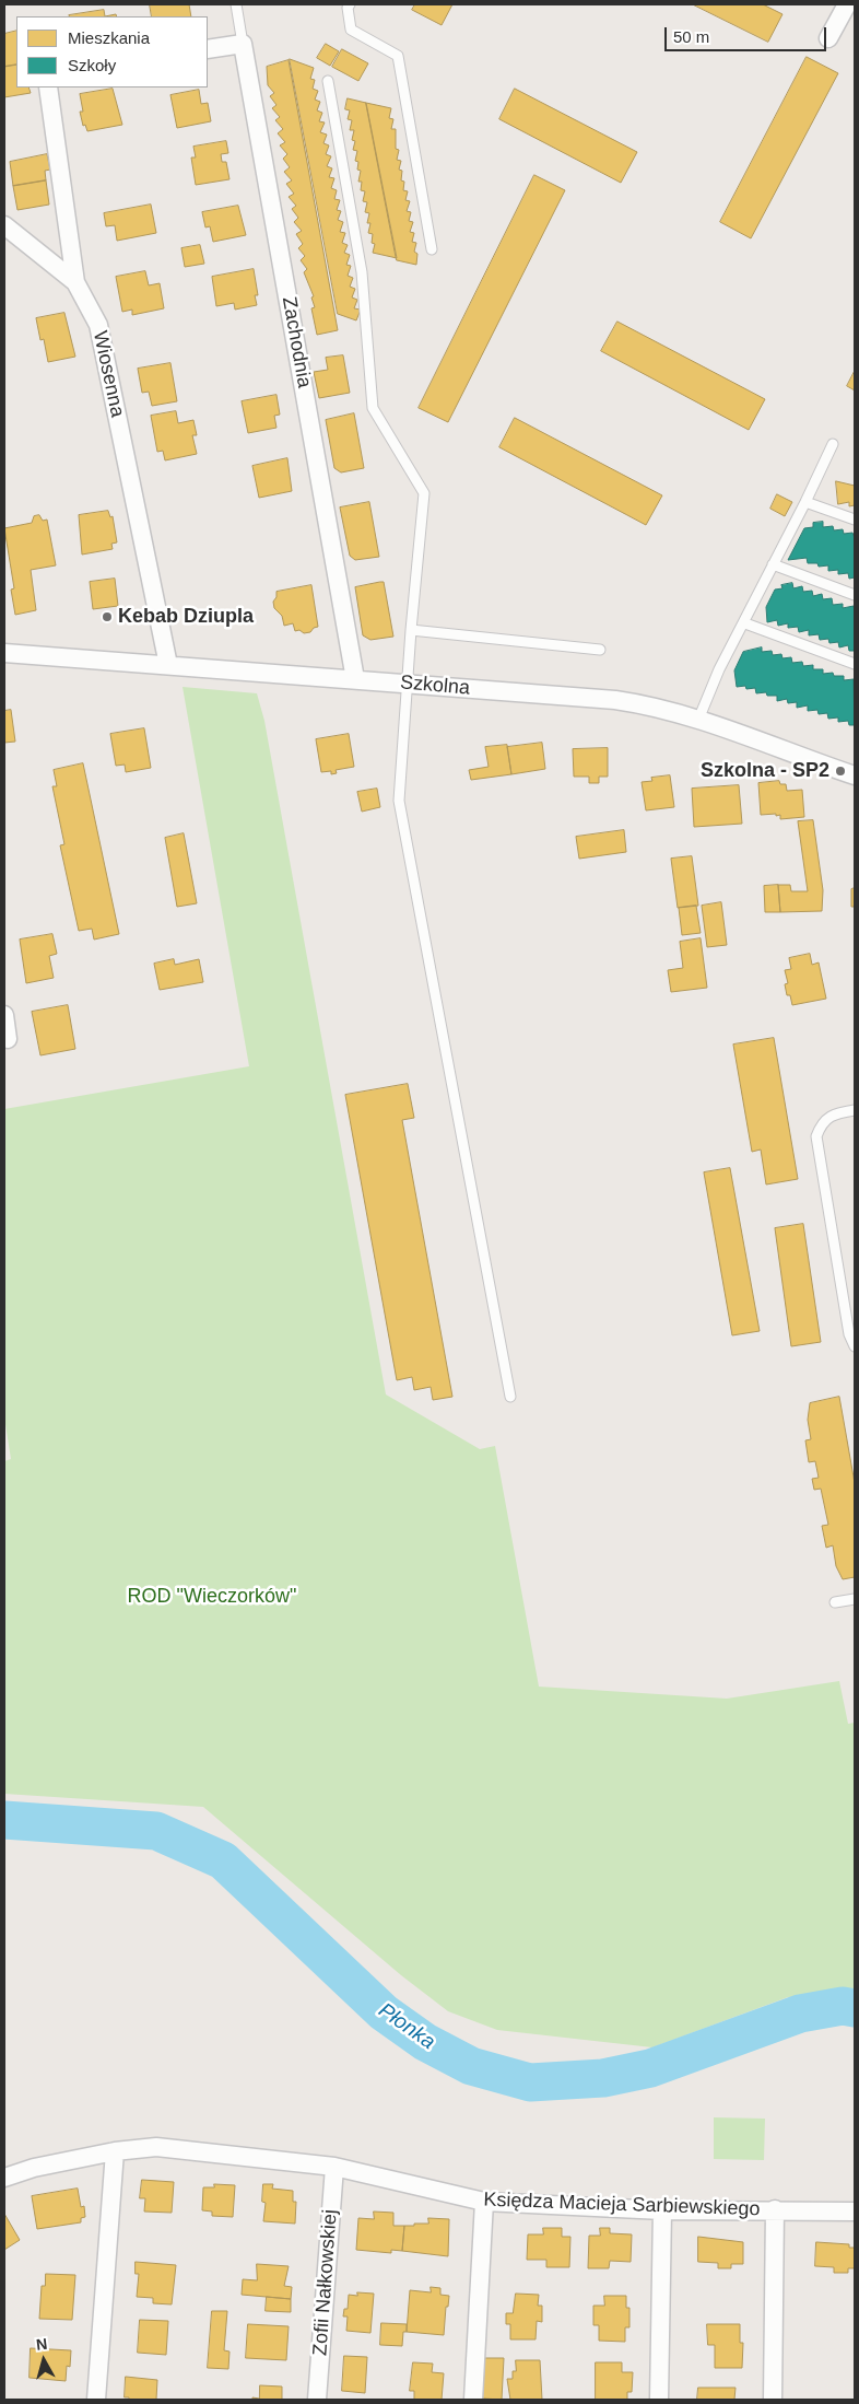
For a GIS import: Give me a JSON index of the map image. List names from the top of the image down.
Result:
{
  "streets": {
    "street": [
      "Zachodnia",
      "Wiosenna",
      "Szkolna",
      "Księdza Macieja Sarbiewskiego",
      "Zofii Nałkowskiej"
    ]
  },
  "crossings": [
    ["Zachodnia", "Szkolna"],
    ["Wiosenna", "Szkolna"],
    ["Księdza Macieja Sarbiewskiego", "Zofii Nałkowskiej"]
  ],
  "water": ["Płonka"],
  "parks": ["ROD \"Wieczorków\""],
  "places": ["Kebab Dziupla", "Szkolna - SP2"],
  "legend": ["Mieszkania", "Szkoły"],
  "scale_bar": "50 m",
  "north": "top"
}
